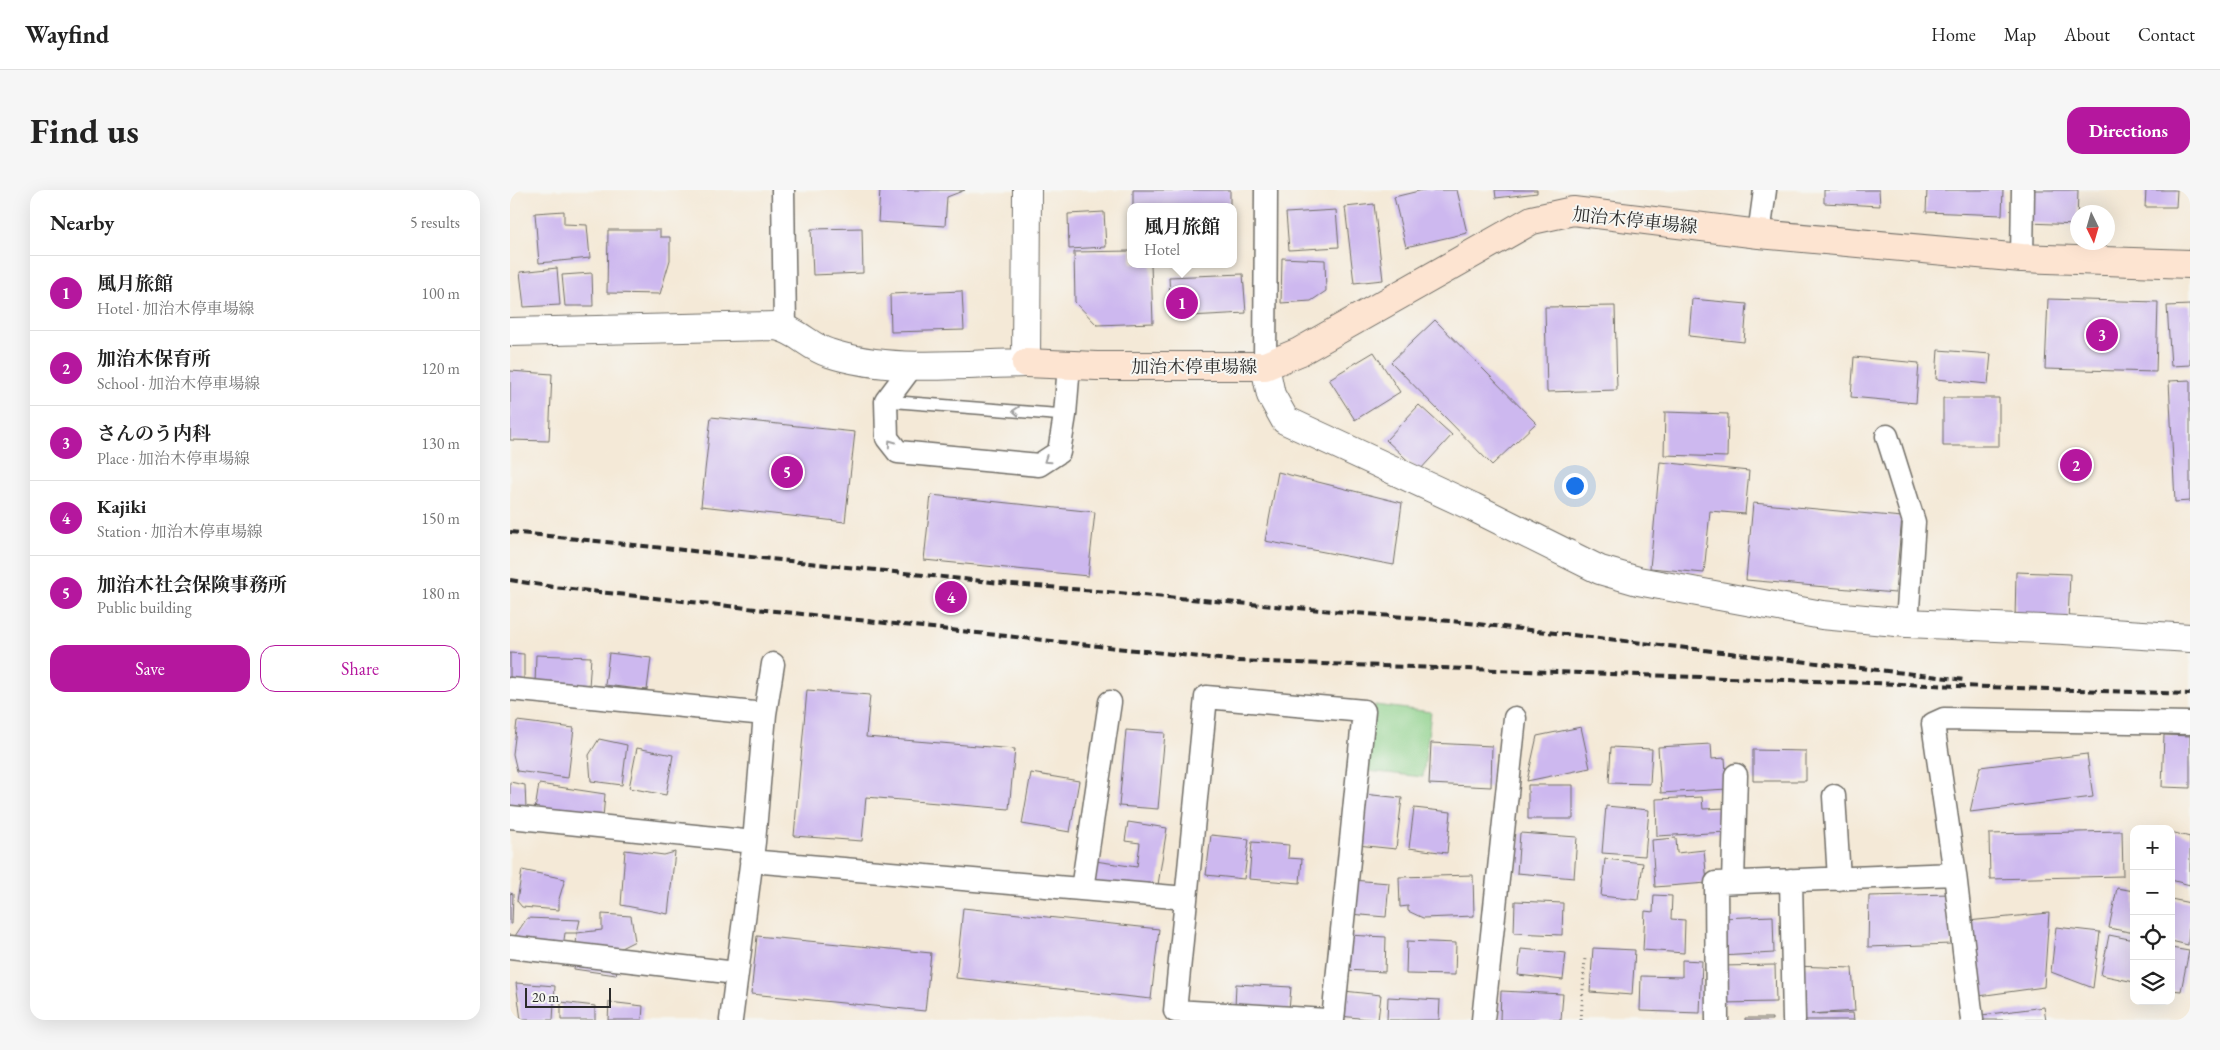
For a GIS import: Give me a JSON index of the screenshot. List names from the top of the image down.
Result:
{
  "streets": {
    "main road": ["加治木停車場線"]
  },
  "scale_bar": "20 m",
  "north": "bottom",
  "page": {
    "header": "Wayfind",
    "nav": [
      "Home",
      "Map",
      "About",
      "Contact"
    ],
    "buttons": [
      "Directions",
      ["Save", "Share"]
    ],
    "title": "Find us",
    "heading": ["Nearby", "5 results"],
    "popup": ["風月旅館", "Hotel"],
    "list": [
      {
        "mark": "1",
        "name": "風月旅館",
        "note": "Hotel · 加治木停車場線",
        "value": "100 m"
      },
      {
        "mark": "2",
        "name": "加治木保育所",
        "note": "School · 加治木停車場線",
        "value": "120 m"
      },
      {
        "mark": "3",
        "name": "さんのう内科",
        "note": "Place · 加治木停車場線",
        "value": "130 m"
      },
      {
        "mark": "4",
        "name": "Kajiki",
        "note": "Station · 加治木停車場線",
        "value": "150 m"
      },
      {
        "mark": "5",
        "name": "加治木社会保険事務所",
        "note": "Public building",
        "value": "180 m"
      }
    ],
    "pins": [
      "1",
      "3",
      "2",
      "5",
      "4"
    ],
    "map_buttons": ["+", "−"],
    "scale": "20 m"
  }
}
